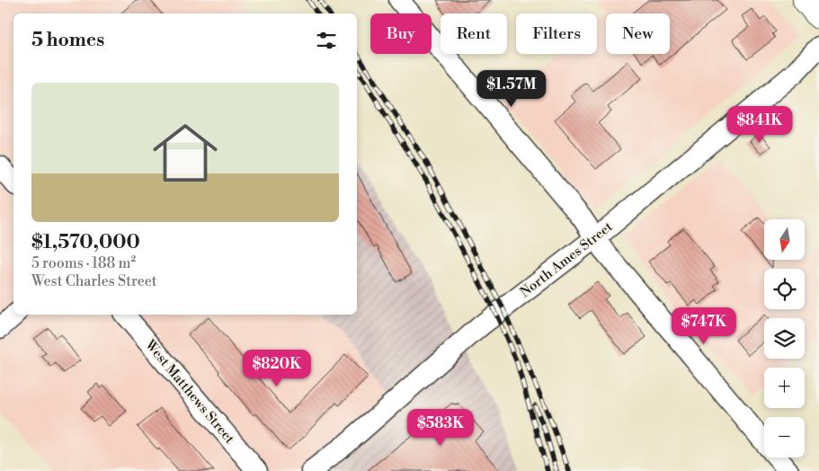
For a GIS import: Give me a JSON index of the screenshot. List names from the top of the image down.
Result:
{
  "streets": {
    "street": ["North Ames Street", "West Matthews Street"]
  },
  "north": "bottom",
  "page": {
    "chip": [
      "Buy",
      "Rent",
      "Filters",
      "New"
    ],
    "heading": "5 homes",
    "list": [
      {
        "name": "$1,570,000",
        "note": "5 rooms · 188 m² · West Charles Street"
      }
    ],
    "price": [
      "$1.57M",
      "$841K",
      "$747K",
      "$820K",
      "$583K"
    ],
    "map_buttons": ["+", "−"]
  }
}
